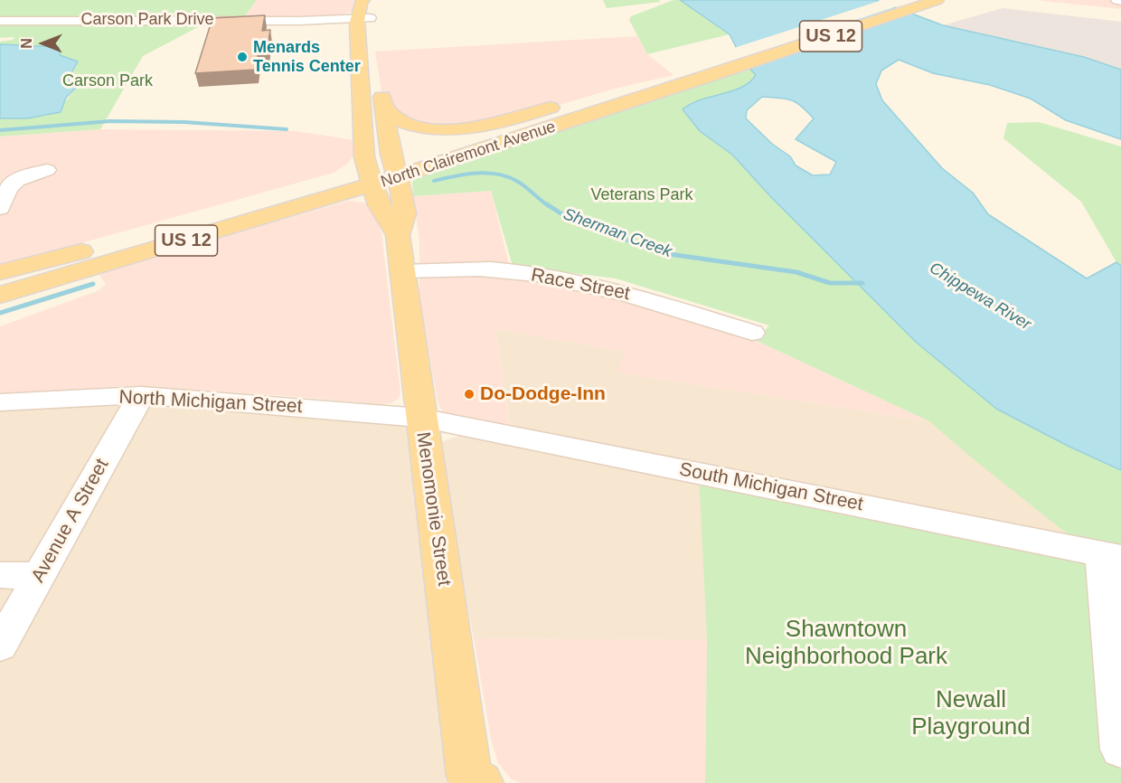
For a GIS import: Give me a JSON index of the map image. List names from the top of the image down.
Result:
{
  "streets": {
    "main road": ["US 12", "North Clairemont Avenue", "Menomonie Street"],
    "street": [
      "Carson Park Drive",
      "Race Street",
      "North Michigan Street",
      "South Michigan Street",
      "Avenue A Street"
    ]
  },
  "crossings": [
    ["Carson Park Drive", "Menomonie Street"],
    ["North Clairemont Avenue", "Menomonie Street"],
    ["Race Street", "Menomonie Street"],
    ["North Michigan Street", "South Michigan Street"],
    ["North Michigan Street", "Menomonie Street"],
    ["North Michigan Street", "Avenue A Street"],
    ["South Michigan Street", "Menomonie Street"]
  ],
  "water": ["Sherman Creek", "Chippewa River"],
  "parks": [
    "Carson Park",
    "Veterans Park",
    "Shawntown Neighborhood Park",
    "Newall Playground"
  ],
  "places": ["Menards Tennis Center", "Do-Dodge-Inn"],
  "north": "left"
}
